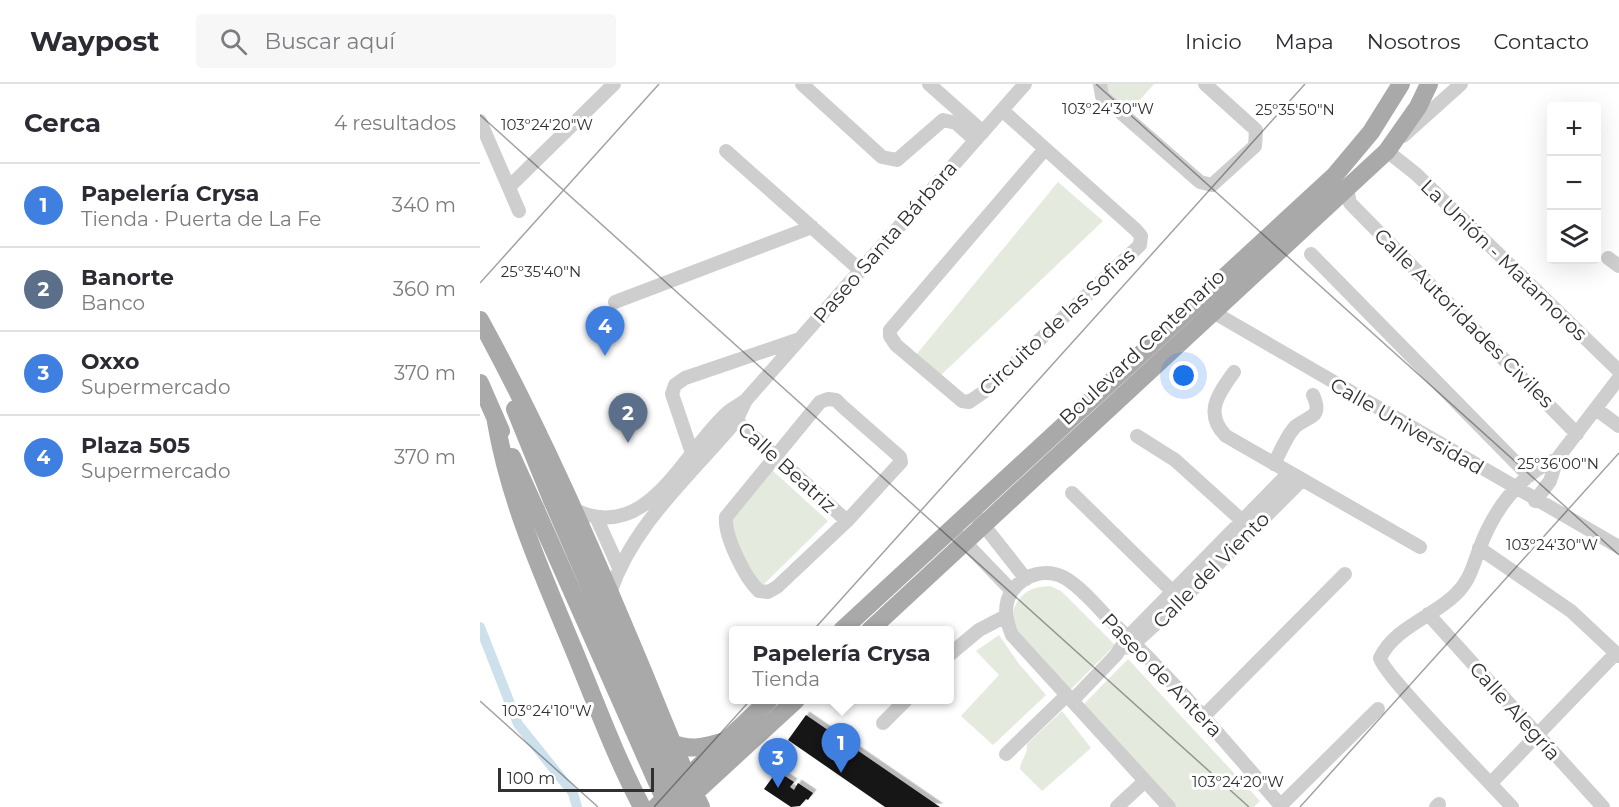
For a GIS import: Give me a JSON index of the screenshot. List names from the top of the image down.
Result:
{
  "streets": {
    "main road": ["Boulevard Centenario"],
    "street": [
      "Paseo Santa Bárbara",
      "La Unión - Matamoros",
      "Calle Autoridades Civiles",
      "Circuito de las Sofias",
      "Calle Universidad",
      "Calle Beatriz",
      "Calle del Viento",
      "Paseo de Antera",
      "Calle Alegría"
    ]
  },
  "crossings": [
    ["Paseo Santa Bárbara", "Circuito de las Sofias"],
    ["Paseo Santa Bárbara", "Calle Beatriz"],
    ["La Unión - Matamoros", "Boulevard Centenario"],
    ["Calle Autoridades Civiles", "Boulevard Centenario"],
    ["Boulevard Centenario", "Calle Universidad"],
    ["Calle del Viento", "Paseo de Antera"]
  ],
  "scale_bar": "100 m",
  "page": {
    "header": "Waypost",
    "search": "Buscar aquí",
    "nav": [
      "Inicio",
      "Mapa",
      "Nosotros",
      "Contacto"
    ],
    "heading": ["Cerca", "4 resultados"],
    "map_buttons": ["+", "−"],
    "list": [
      {
        "mark": "1",
        "name": "Papelería Crysa",
        "note": "Tienda · Puerta de La Fe",
        "value": "340 m"
      },
      {
        "mark": "2",
        "name": "Banorte",
        "note": "Banco",
        "value": "360 m"
      },
      {
        "mark": "3",
        "name": "Oxxo",
        "note": "Supermercado",
        "value": "370 m"
      },
      {
        "mark": "4",
        "name": "Plaza 505",
        "note": "Supermercado",
        "value": "370 m"
      }
    ],
    "pins": [
      "4",
      "2",
      "1",
      "3"
    ],
    "popup": ["Papelería Crysa", "Tienda"],
    "scale": "100 m"
  },
  "coordinates": [
    "103°24'30\"W",
    "25°35'50\"N",
    "103°24'20\"W",
    "25°35'40\"N",
    "25°36'00\"N",
    "103°24'10\"W"
  ]
}
